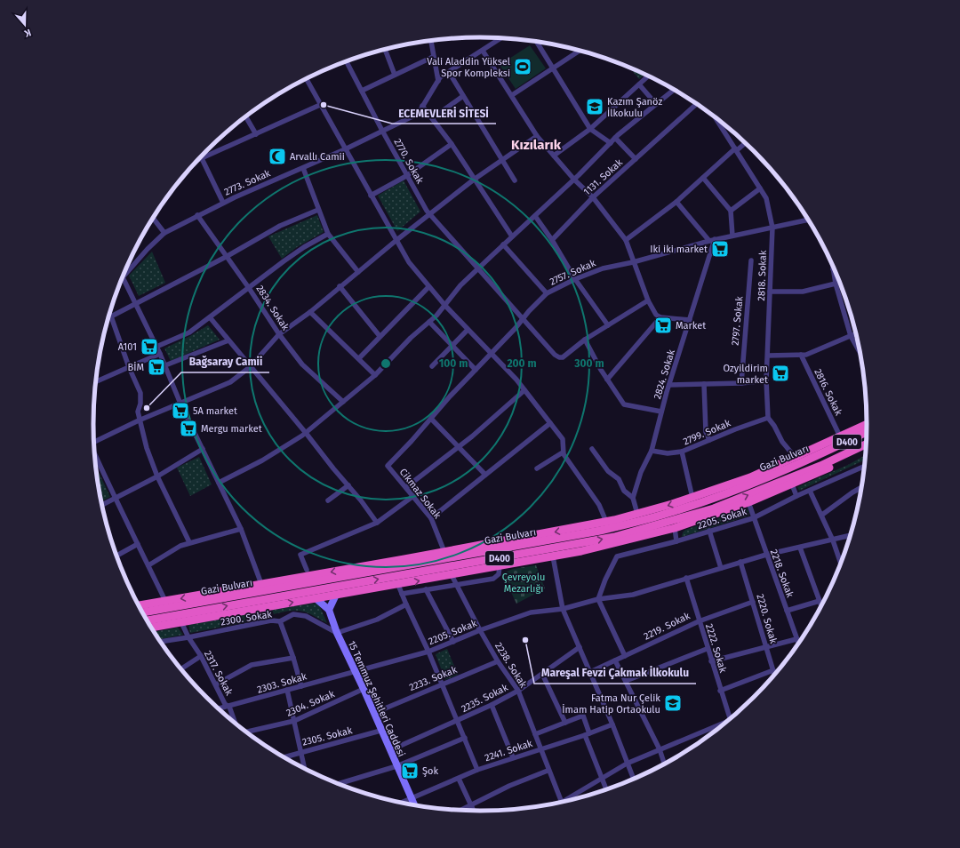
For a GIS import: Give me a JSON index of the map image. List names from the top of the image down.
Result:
{
  "streets": {
    "highway": ["D400", "Gazi Bulvarı"],
    "main road": ["15 Temmuz Şehitleri Caddesi"],
    "street": [
      "2770. Sokak",
      "1131. Sokak",
      "2773. Sokak",
      "2757. Sokak",
      "2818. Sokak",
      "2834. Sokak",
      "2797. Sokak",
      "2824. Sokak",
      "2816. Sokak",
      "2799. Sokak",
      "Cikmaz Sokak",
      "2205. Sokak",
      "2218. Sokak",
      "2300. Sokak",
      "2220. Sokak",
      "2219. Sokak",
      "2222. Sokak",
      "2238. Sokak",
      "2317. Sokak",
      "2233. Sokak",
      "2303. Sokak",
      "2235. Sokak",
      "2304. Sokak",
      "2305. Sokak",
      "2241. Sokak"
    ]
  },
  "crossings": [
    ["2770. Sokak", "2773. Sokak"],
    ["2770. Sokak", "2757. Sokak"],
    ["2773. Sokak", "2834. Sokak"],
    ["2757. Sokak", "2818. Sokak"],
    ["2757. Sokak", "2824. Sokak"],
    ["2757. Sokak", "Cikmaz Sokak"],
    ["2818. Sokak", "2799. Sokak"],
    ["2824. Sokak", "2799. Sokak"],
    ["2205. Sokak", "2218. Sokak"],
    ["2205. Sokak", "2220. Sokak"],
    ["2205. Sokak", "2222. Sokak"],
    ["2205. Sokak", "2238. Sokak"],
    ["2205. Sokak", "2303. Sokak"],
    ["2205. Sokak", "15 Temmuz Şehitleri Caddesi"],
    ["2300. Sokak", "2317. Sokak"],
    ["2300. Sokak", "15 Temmuz Şehitleri Caddesi"],
    ["2220. Sokak", "2219. Sokak"],
    ["2219. Sokak", "2222. Sokak"],
    ["2238. Sokak", "2233. Sokak"],
    ["2238. Sokak", "2235. Sokak"],
    ["2238. Sokak", "2241. Sokak"],
    ["2317. Sokak", "2303. Sokak"],
    ["2233. Sokak", "15 Temmuz Şehitleri Caddesi"],
    ["2303. Sokak", "15 Temmuz Şehitleri Caddesi"],
    ["2235. Sokak", "15 Temmuz Şehitleri Caddesi"],
    ["15 Temmuz Şehitleri Caddesi", "2304. Sokak"],
    ["15 Temmuz Şehitleri Caddesi", "2305. Sokak"],
    ["15 Temmuz Şehitleri Caddesi", "2241. Sokak"]
  ],
  "districts": ["Kızılarık"],
  "parks": ["Çevreyolu Mezarlığı"],
  "places": {
    "sports": ["Vali Aladdin Yüksel Spor Kompleksi"],
    "other": ["ECEMEVLERİ SİTESİ", "Bağsaray Camii", "Mareşal Fevzi Çakmak İlkokulu"],
    "school or university": ["Kazım Şanöz İlkokulu", "Fatma Nur Çelik İmam Hatip Ortaokulu"],
    "mosque": ["Arvallı Camii"],
    "supermarket": [
      "Iki iki market",
      "Market",
      "A101",
      "BİM",
      "Ozyildirim market",
      "5A market",
      "Mergu market",
      "Şok"
    ]
  },
  "north": "bottom",
  "rings": ["100 m", "200 m", "300 m"]
}
